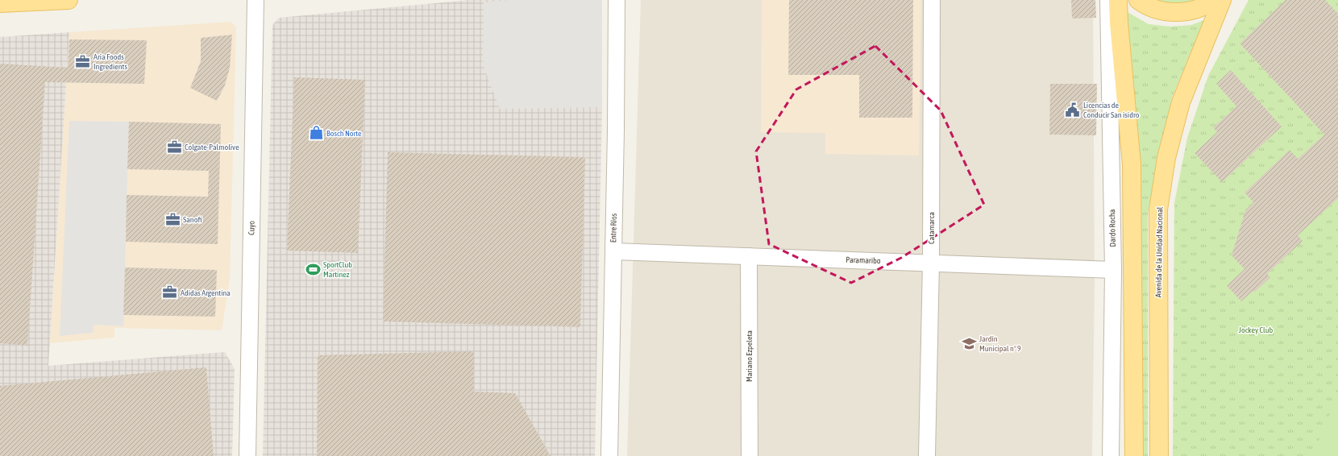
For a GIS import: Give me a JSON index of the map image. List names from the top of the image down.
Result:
{
  "streets": {
    "main road": ["Avenida de la Unidad Nacional"],
    "street": [
      "Cuyo",
      "Entre Ríos",
      "Catamarca",
      "Dardo Rocha",
      "Paramaribo",
      "Mariano Ezpeleta"
    ]
  },
  "crossings": [
    ["Entre Ríos", "Paramaribo"],
    ["Catamarca", "Paramaribo"],
    ["Dardo Rocha", "Paramaribo"],
    ["Paramaribo", "Mariano Ezpeleta"]
  ],
  "parks": ["Jockey Club"],
  "places": {
    "office": [
      "Aria Foods Ingredients",
      "Colgate-Palmolive",
      "Sanofi",
      "Adidas Argentina"
    ],
    "public building": ["Licencias de Conducir San isidro"],
    "shop": ["Bosch Norte"],
    "sports": ["SportClub Martinez"],
    "school or university": ["Jardín Municipal nº 9"]
  }
}
